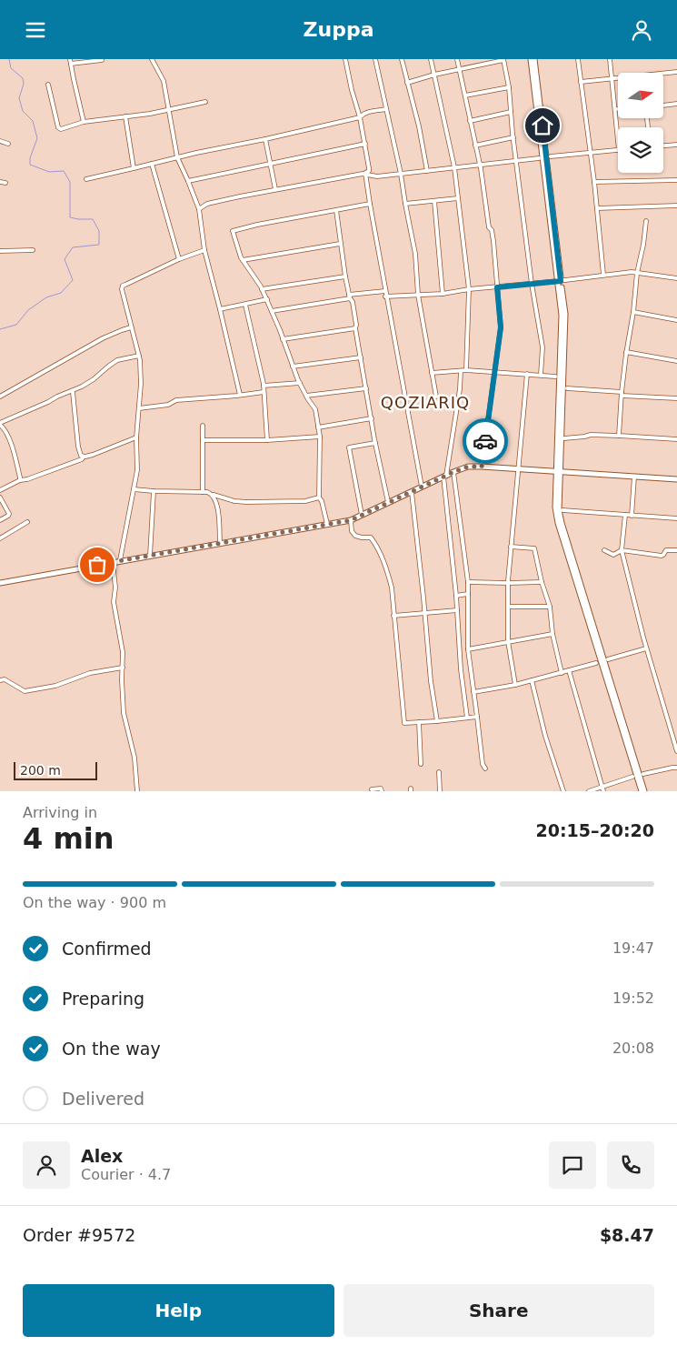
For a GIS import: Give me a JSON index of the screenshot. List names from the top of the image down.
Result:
{
  "districts": ["QOZIARIQ"],
  "scale_bar": "200 m",
  "north": "right",
  "page": {
    "header": "Zuppa",
    "scale": "200 m",
    "heading": ["4 min", "Arriving in", "20:15–20:20"],
    "panel": [
      "Alex",
      "Courier · 4.7",
      "Order #9572",
      "$8.47"
    ],
    "bar": "On the way · 900 m",
    "list": [
      ["Confirmed", "19:47"],
      ["Preparing", "19:52"],
      ["On the way", "20:08"],
      "Delivered"
    ],
    "buttons": ["Help", "Share"]
  }
}
